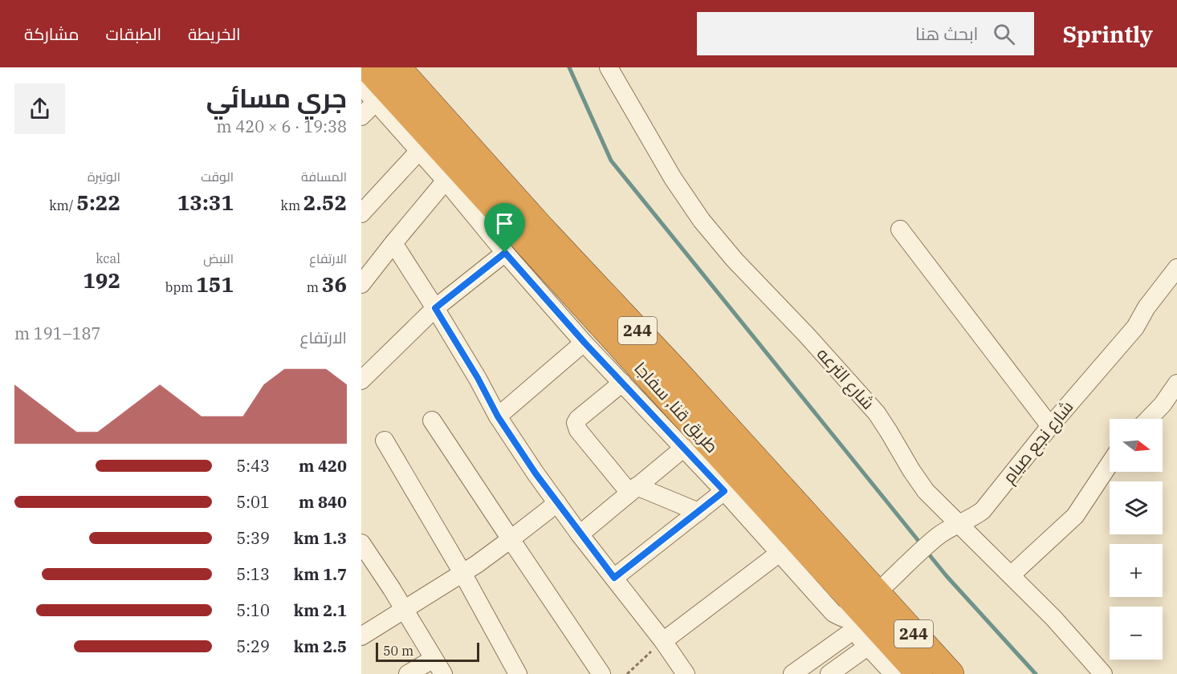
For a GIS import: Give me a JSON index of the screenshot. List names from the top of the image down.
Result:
{
  "streets": {
    "highway": ["244", "طريق قنا, سفاجا"],
    "street": ["شارع الترعه", "شارع نجع صيام"]
  },
  "crossings": [
    ["244", "طريق قنا, سفاجا"],
    ["244", "شارع نجع صيام"],
    ["شارع الترعه", "شارع نجع صيام"],
    ["طريق قنا, سفاجا", "شارع نجع صيام"]
  ],
  "scale_bar": "50 m",
  "north": "right",
  "page": {
    "header": "Sprintly",
    "search": "ابحث هنا",
    "nav": ["الخريطة", "الطبقات", "مشاركة"],
    "heading": ["جري مسائي", "19:38 · 6 × 420 m"],
    "stats": [
      ["المسافة", "2.52 km"],
      ["الوقت", "13:31"],
      ["الوتيرة", "5:22 /km"],
      ["الارتفاع", "36 m"],
      ["النبض", "151 bpm"],
      ["kcal", "192"]
    ],
    "chart": ["الارتفاع", "187–191 m"],
    "map_buttons": ["+", "−"],
    "list": [
      {
        "name": "420 m",
        "note": "5:43"
      },
      {
        "name": "840 m",
        "note": "5:01"
      },
      {
        "name": "1.3 km",
        "note": "5:39"
      },
      {
        "name": "1.7 km",
        "note": "5:13"
      },
      {
        "name": "2.1 km",
        "note": "5:10"
      },
      {
        "name": "2.5 km",
        "note": "5:29"
      }
    ],
    "scale": "50 m"
  }
}
